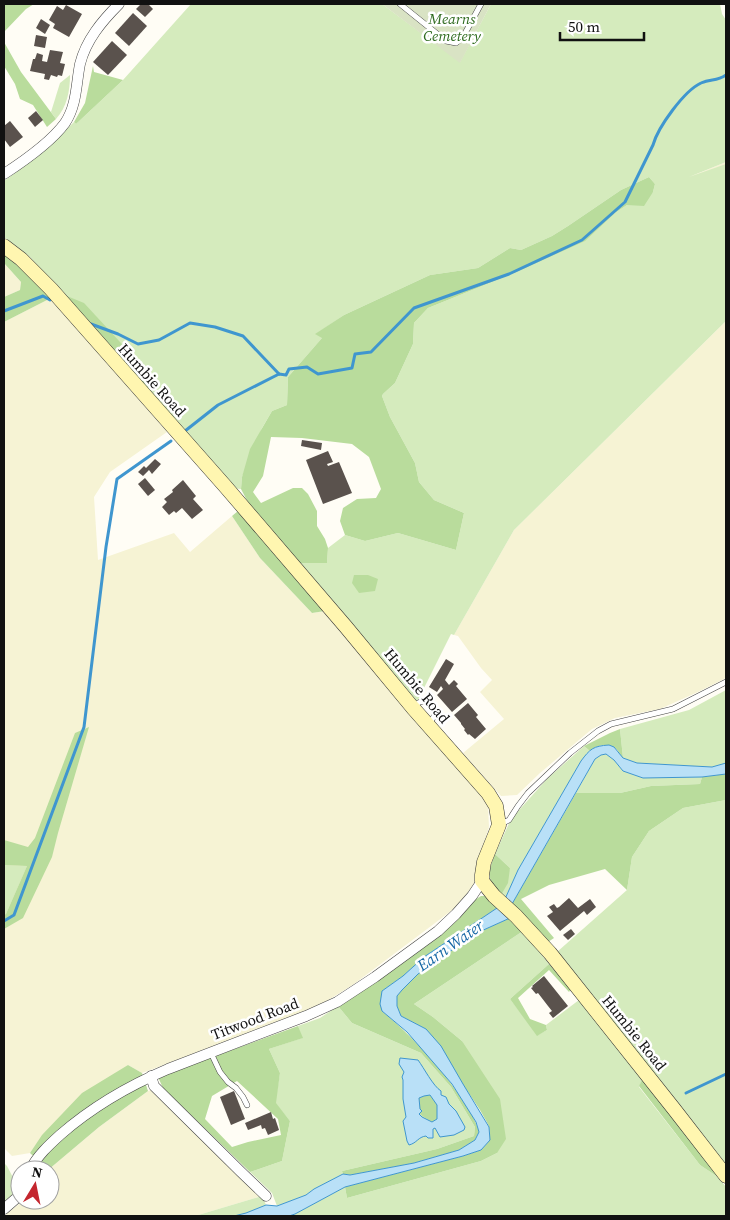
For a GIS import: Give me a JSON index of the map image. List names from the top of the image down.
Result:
{
  "streets": {
    "street": ["Humbie Road", "Titwood Road"]
  },
  "crossings": [
    ["Humbie Road", "Titwood Road"]
  ],
  "water": ["Earn Water"],
  "parks": ["Mearns Cemetery"],
  "scale_bar": "50 m",
  "north": "top"
}
